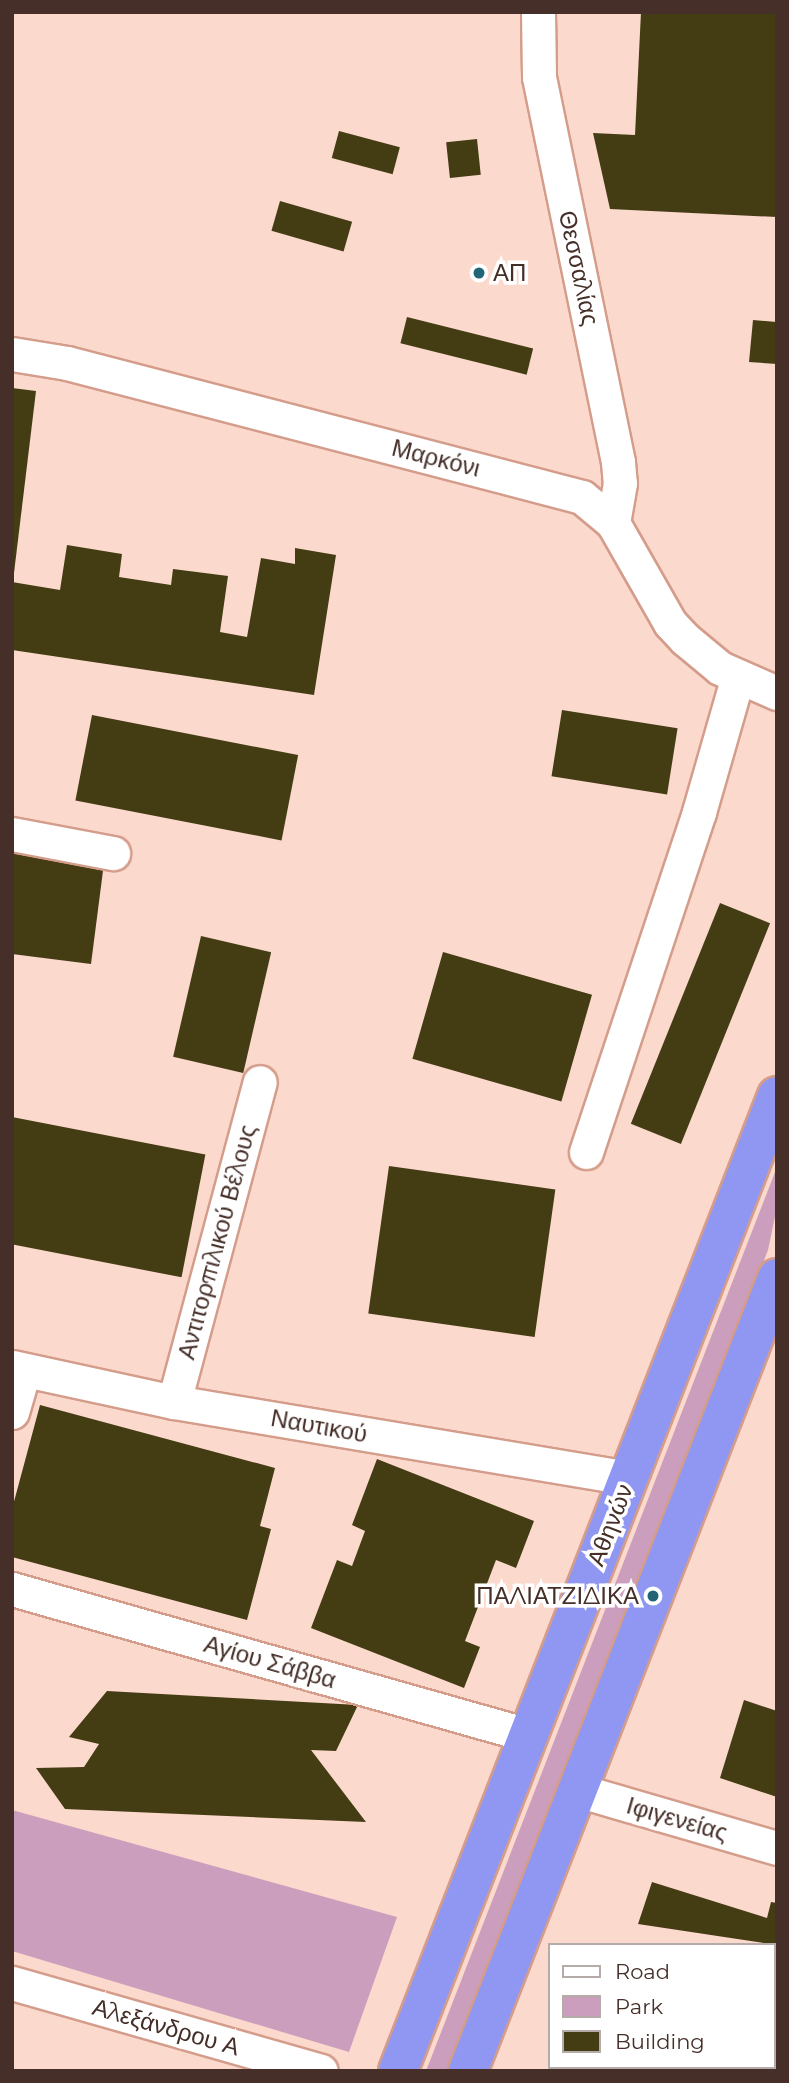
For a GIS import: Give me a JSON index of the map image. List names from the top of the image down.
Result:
{
  "streets": {
    "highway": ["Αθηνών"],
    "street": [
      "Θεσσαλίας",
      "Μαρκόνι",
      "Αντιτορπιλικού Βέλους",
      "Ναυτικού",
      "Αγίου Σάββα",
      "Ιφιγενείας",
      "Αλεξάνδρου Α"
    ]
  },
  "crossings": [
    ["Θεσσαλίας", "Μαρκόνι"],
    ["Αντιτορπιλικού Βέλους", "Ναυτικού"],
    ["Ναυτικού", "Αθηνών"],
    ["Αθηνών", "Αγίου Σάββα"]
  ],
  "places": ["ΑΠ", "ΠΑΛΙΑΤΖΙΔΙΚΑ"],
  "legend": ["Road", "Park", "Building"]
}
